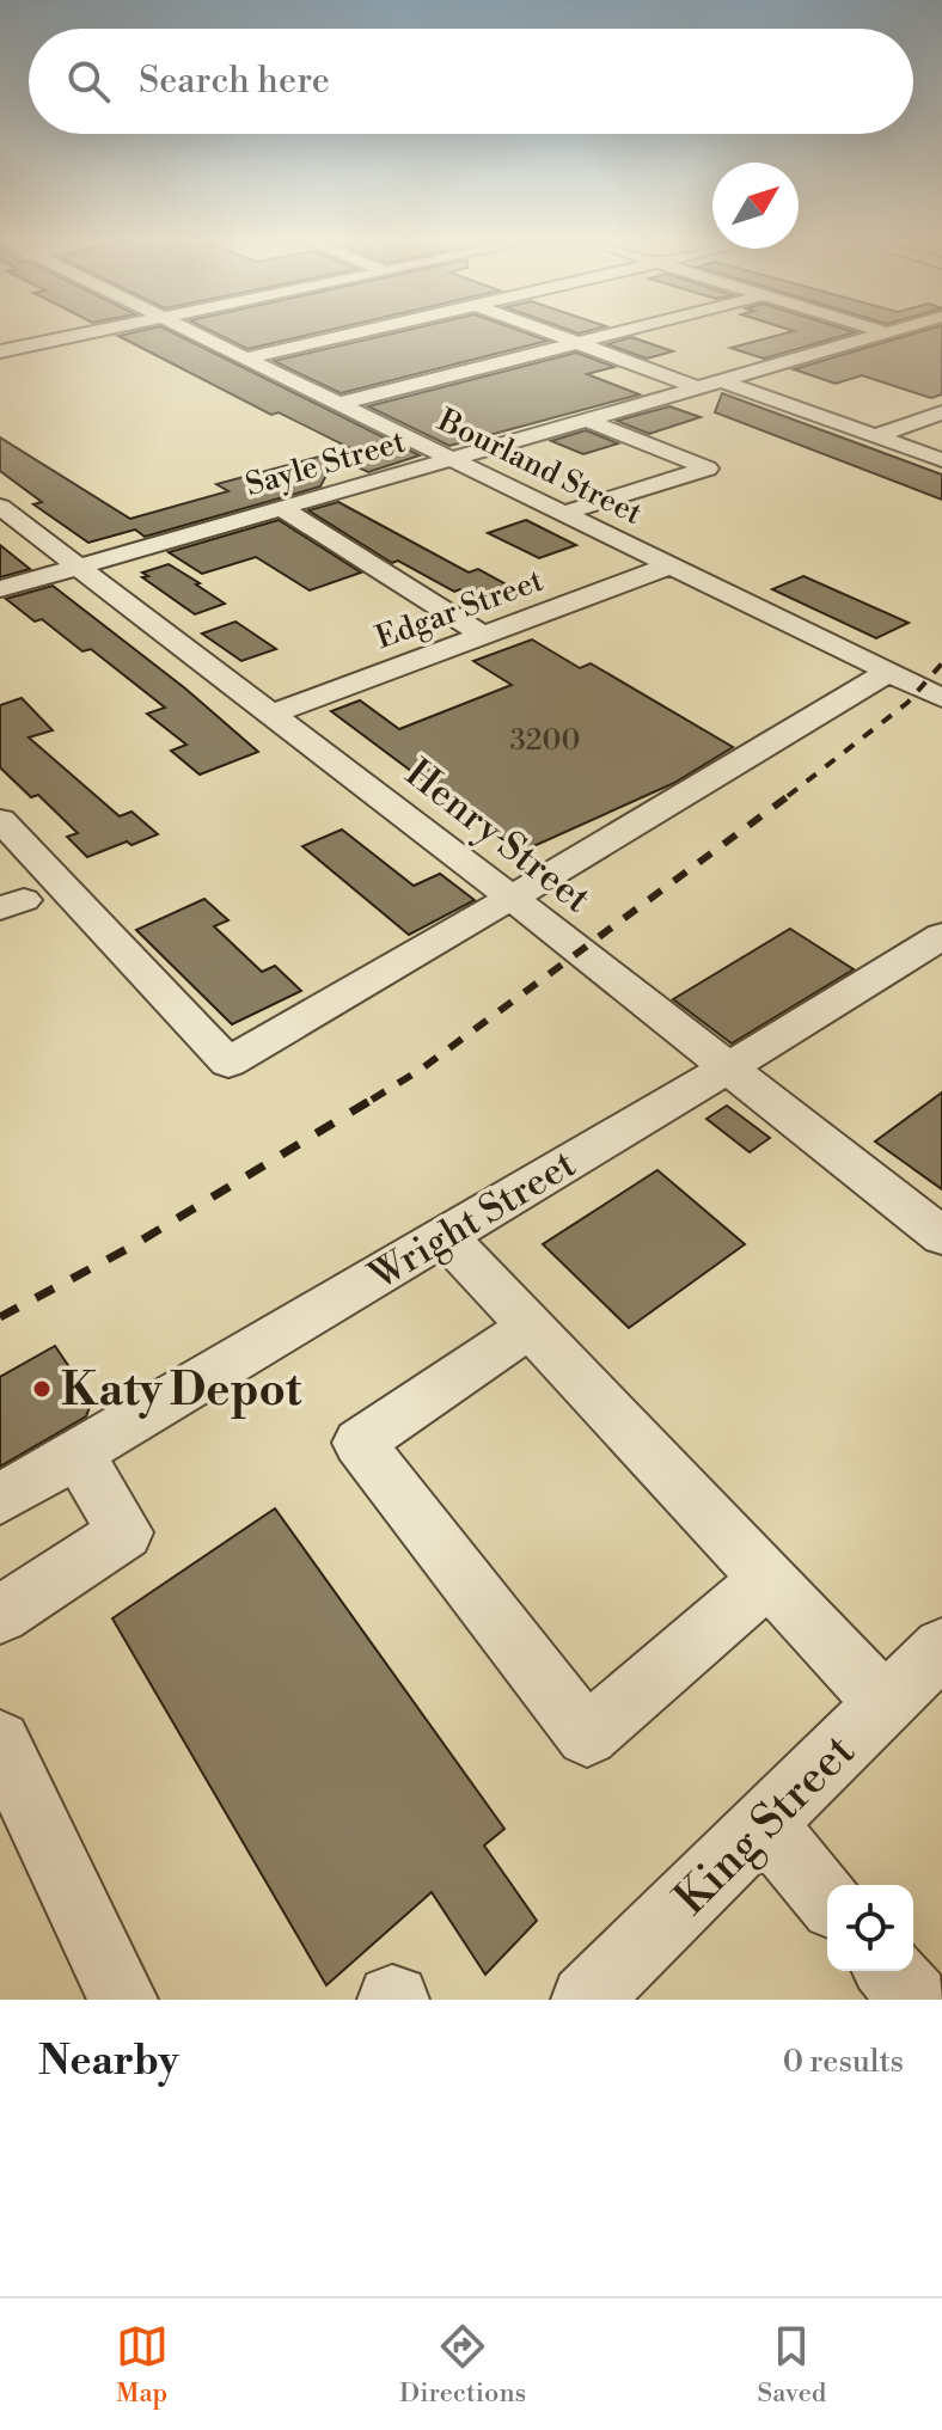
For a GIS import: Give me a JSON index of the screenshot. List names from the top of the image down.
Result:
{
  "streets": {
    "street": [
      "Sayle Street",
      "Bourland Street",
      "Edgar Street",
      "Henry Street",
      "Wright Street",
      "King Street"
    ]
  },
  "crossings": [
    ["Sayle Street", "Bourland Street"],
    ["Sayle Street", "Edgar Street"],
    ["Sayle Street", "Henry Street"],
    ["Bourland Street", "Edgar Street"],
    ["Edgar Street", "Henry Street"],
    ["Henry Street", "Wright Street"]
  ],
  "places": ["Katy Depot"],
  "house_numbers": ["3200"],
  "north": "top right",
  "page": {
    "search": "Search here",
    "heading": ["Nearby", "0 results"],
    "nav": ["Map", "Directions", "Saved"]
  }
}
